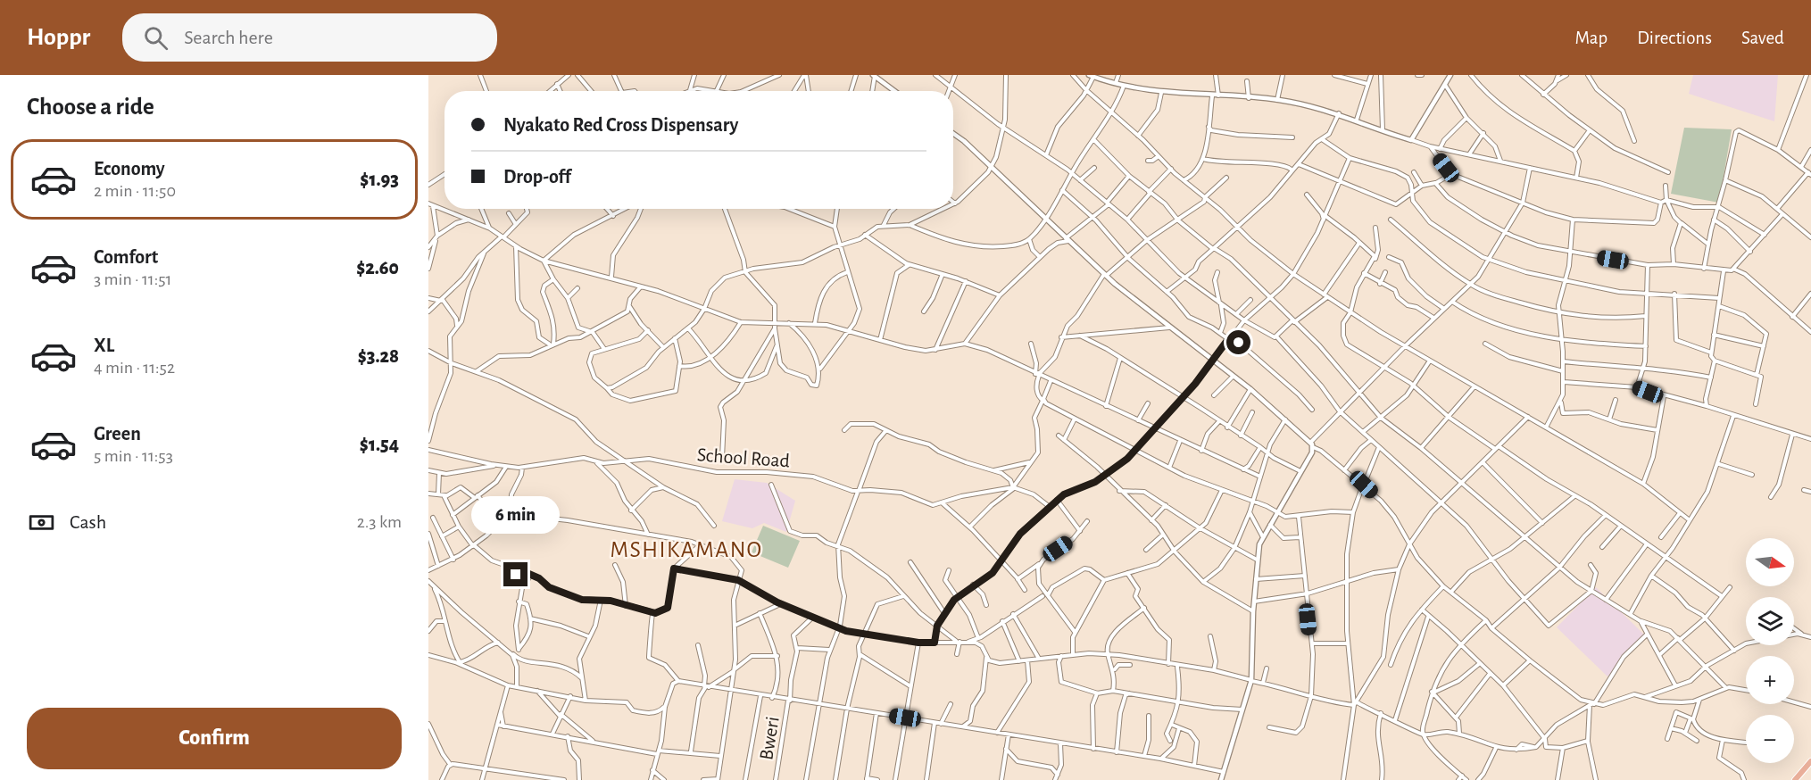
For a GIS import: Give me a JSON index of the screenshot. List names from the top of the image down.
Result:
{
  "streets": {
    "street": ["School Road", "Bweri"]
  },
  "districts": ["MSHIKAMANO"],
  "north": "right",
  "page": {
    "header": "Hoppr",
    "search": "Search here",
    "nav": ["Map", "Directions", "Saved"],
    "heading": "Choose a ride",
    "banner": ["Nyakato Red Cross Dispensary", "Drop-off"],
    "list": [
      {
        "name": "Economy",
        "note": "2 min · 11:50",
        "value": "$1.93"
      },
      {
        "name": "Comfort",
        "note": "3 min · 11:51",
        "value": "$2.60"
      },
      {
        "name": "XL",
        "note": "4 min · 11:52",
        "value": "$3.28"
      },
      {
        "name": "Green",
        "note": "5 min · 11:53",
        "value": "$1.54"
      }
    ],
    "pay": ["Cash", "2.3 km"],
    "bubble": "6 min",
    "map_buttons": ["+", "−"],
    "buttons": "Confirm"
  }
}
